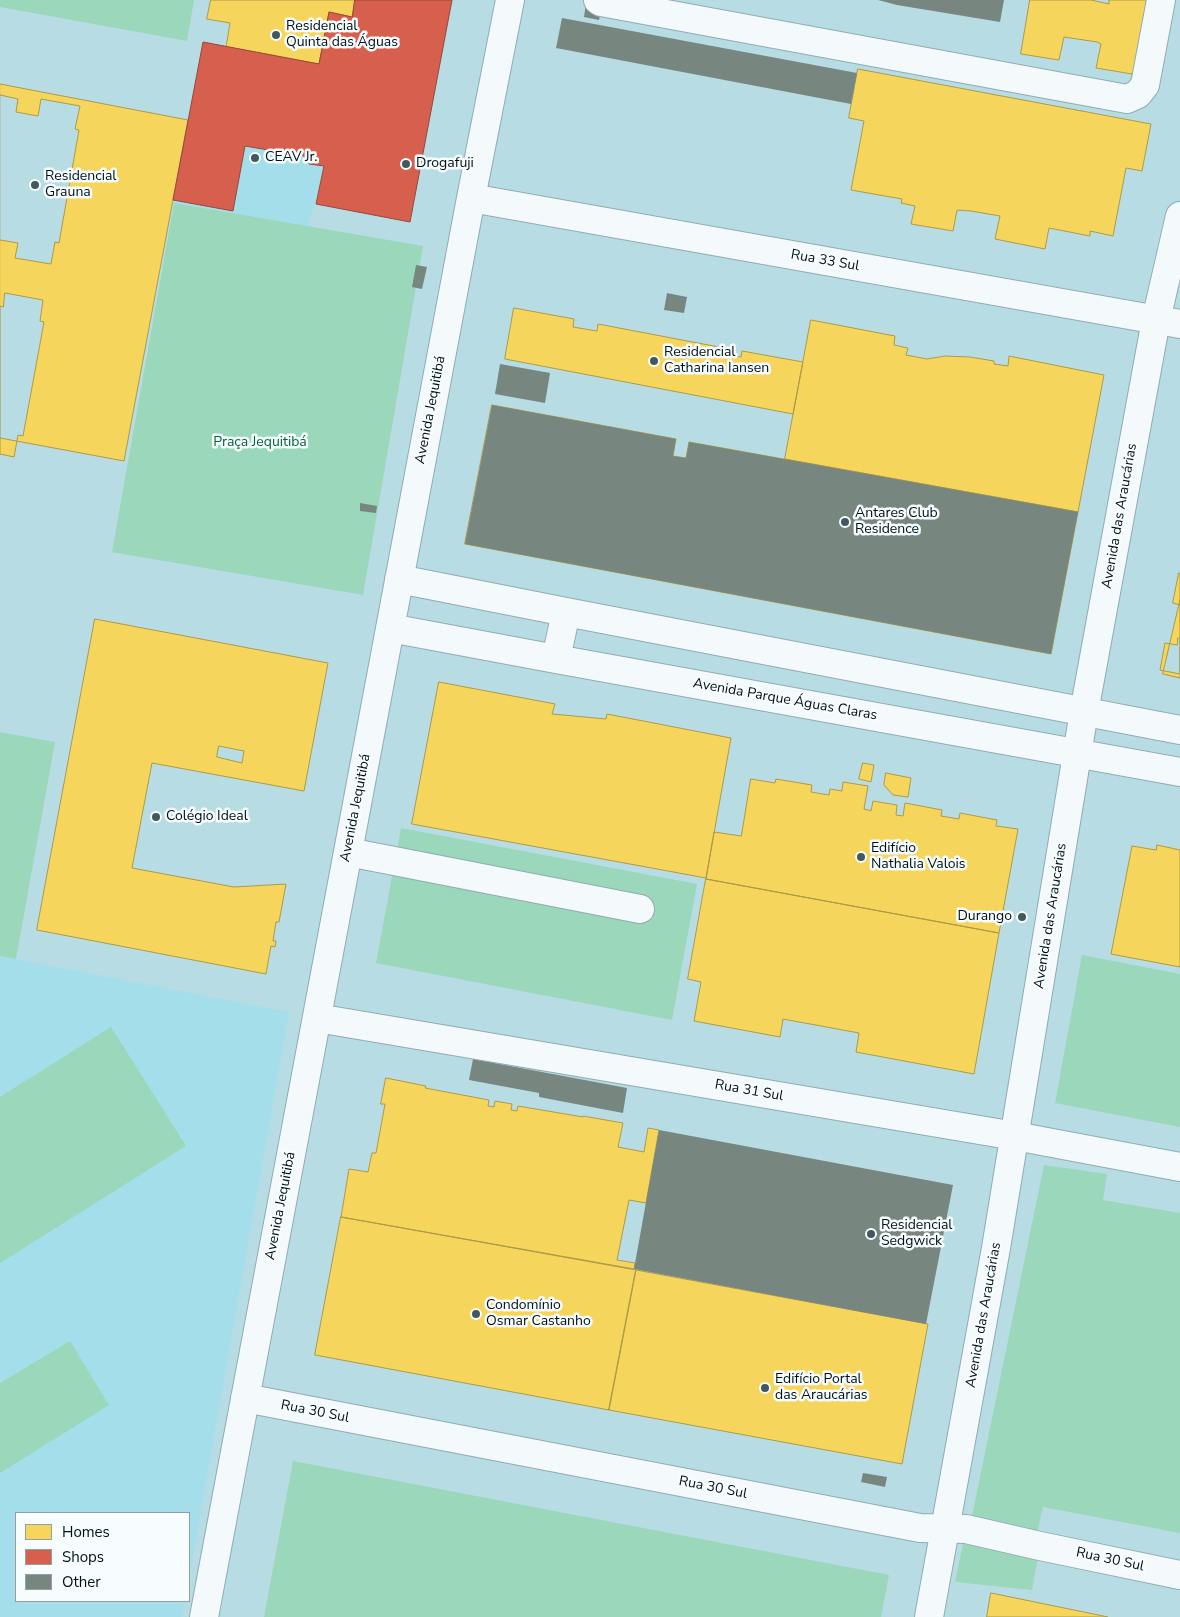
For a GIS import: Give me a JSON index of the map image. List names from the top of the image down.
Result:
{
  "streets": {
    "street": [
      "Rua 33 Sul",
      "Avenida Jequitibá",
      "Avenida das Araucárias",
      "Avenida Parque Águas Claras",
      "Rua 31 Sul",
      "Rua 30 Sul"
    ]
  },
  "crossings": [
    ["Rua 33 Sul", "Avenida Jequitibá"],
    ["Rua 33 Sul", "Avenida das Araucárias"],
    ["Avenida Jequitibá", "Avenida Parque Águas Claras"],
    ["Avenida Jequitibá", "Rua 31 Sul"],
    ["Avenida Jequitibá", "Rua 30 Sul"],
    ["Avenida das Araucárias", "Avenida Parque Águas Claras"],
    ["Avenida das Araucárias", "Rua 31 Sul"],
    ["Avenida das Araucárias", "Rua 30 Sul"]
  ],
  "parks": ["Praça Jequitibá"],
  "places": [
    "Residencial Quinta das Águas",
    "CEAV Jr.",
    "Drogafuji",
    "Residencial Grauna",
    "Residencial Catharina Iansen",
    "Antares Club Residence",
    "Colégio Ideal",
    "Edifício Nathalia Valois",
    "Durango",
    "Residencial Sedgwick",
    "Condomínio Osmar Castanho",
    "Edifício Portal das Araucárias"
  ],
  "legend": ["Homes", "Shops", "Other"]
}
